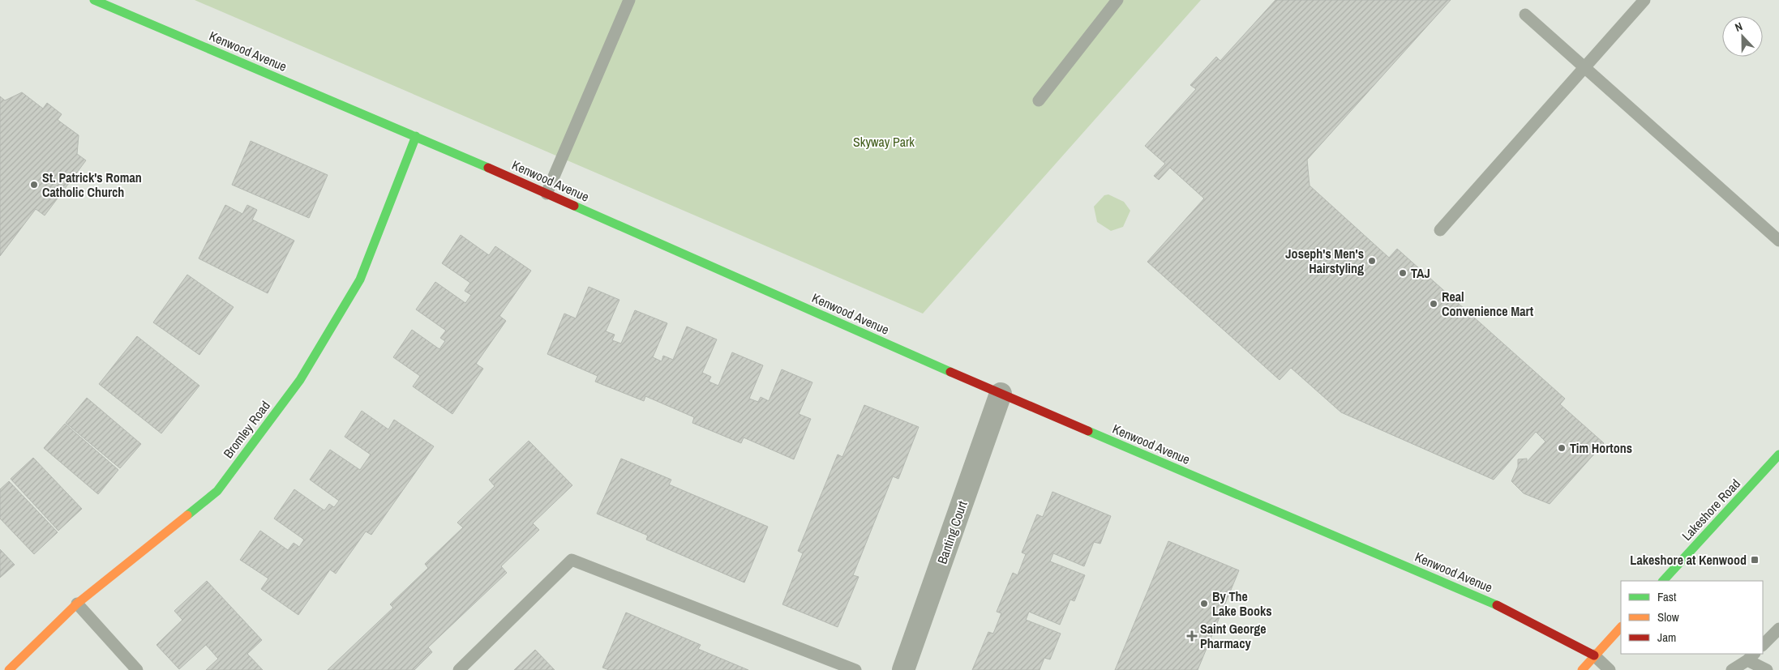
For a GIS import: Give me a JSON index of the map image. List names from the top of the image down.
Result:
{
  "streets": {
    "street": [
      "Kenwood Avenue",
      "Bromley Road",
      "Lakeshore Road",
      "Banting Court"
    ]
  },
  "crossings": [
    ["Kenwood Avenue", "Bromley Road"],
    ["Kenwood Avenue", "Banting Court"]
  ],
  "parks": ["Skyway Park"],
  "places": {
    "other": [
      "St. Patrick's Roman Catholic Church",
      "Joseph's Men's Hairstyling",
      "TAJ",
      "Real Convenience Mart",
      "Tim Hortons",
      "By The Lake Books"
    ],
    "transit": ["Lakeshore at Kenwood"],
    "health": ["Saint George Pharmacy"]
  },
  "legend": ["Fast", "Slow", "Jam"],
  "north": "top"
}
